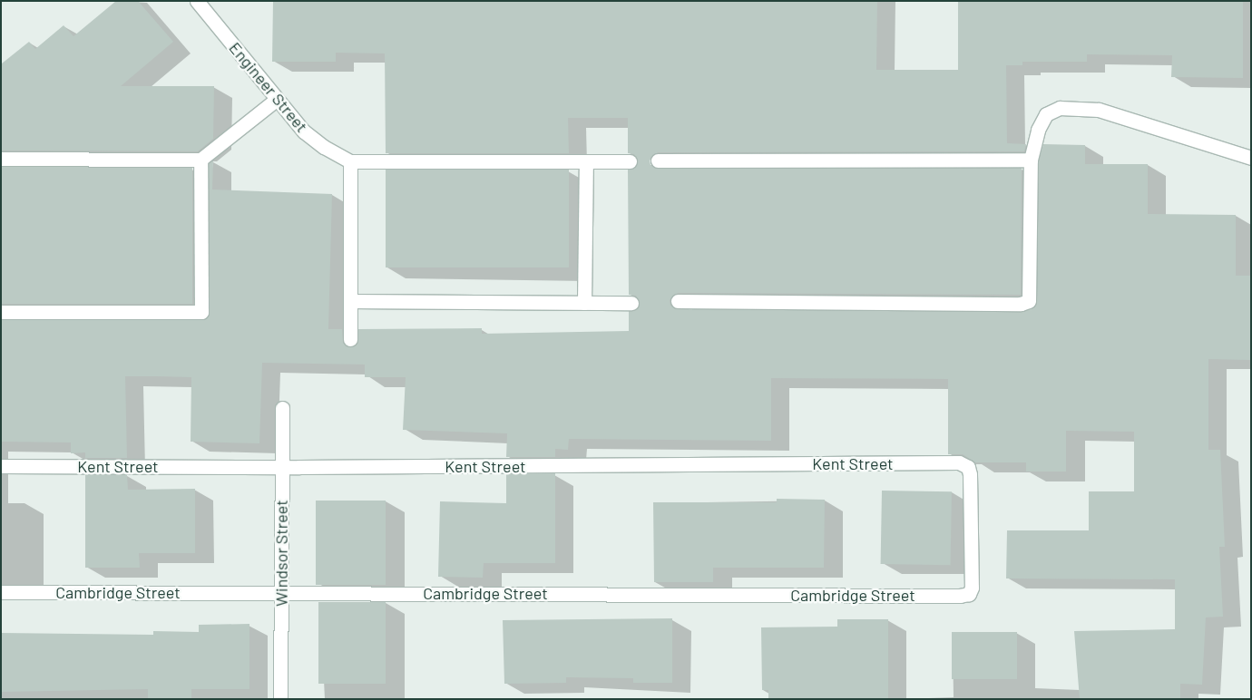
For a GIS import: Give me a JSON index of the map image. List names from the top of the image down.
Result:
{
  "streets": {
    "street": [
      "Engineer Street",
      "Kent Street",
      "Windsor Street",
      "Cambridge Street"
    ]
  },
  "crossings": [
    ["Kent Street", "Windsor Street"],
    ["Kent Street", "Cambridge Street"],
    ["Windsor Street", "Cambridge Street"]
  ]
}
